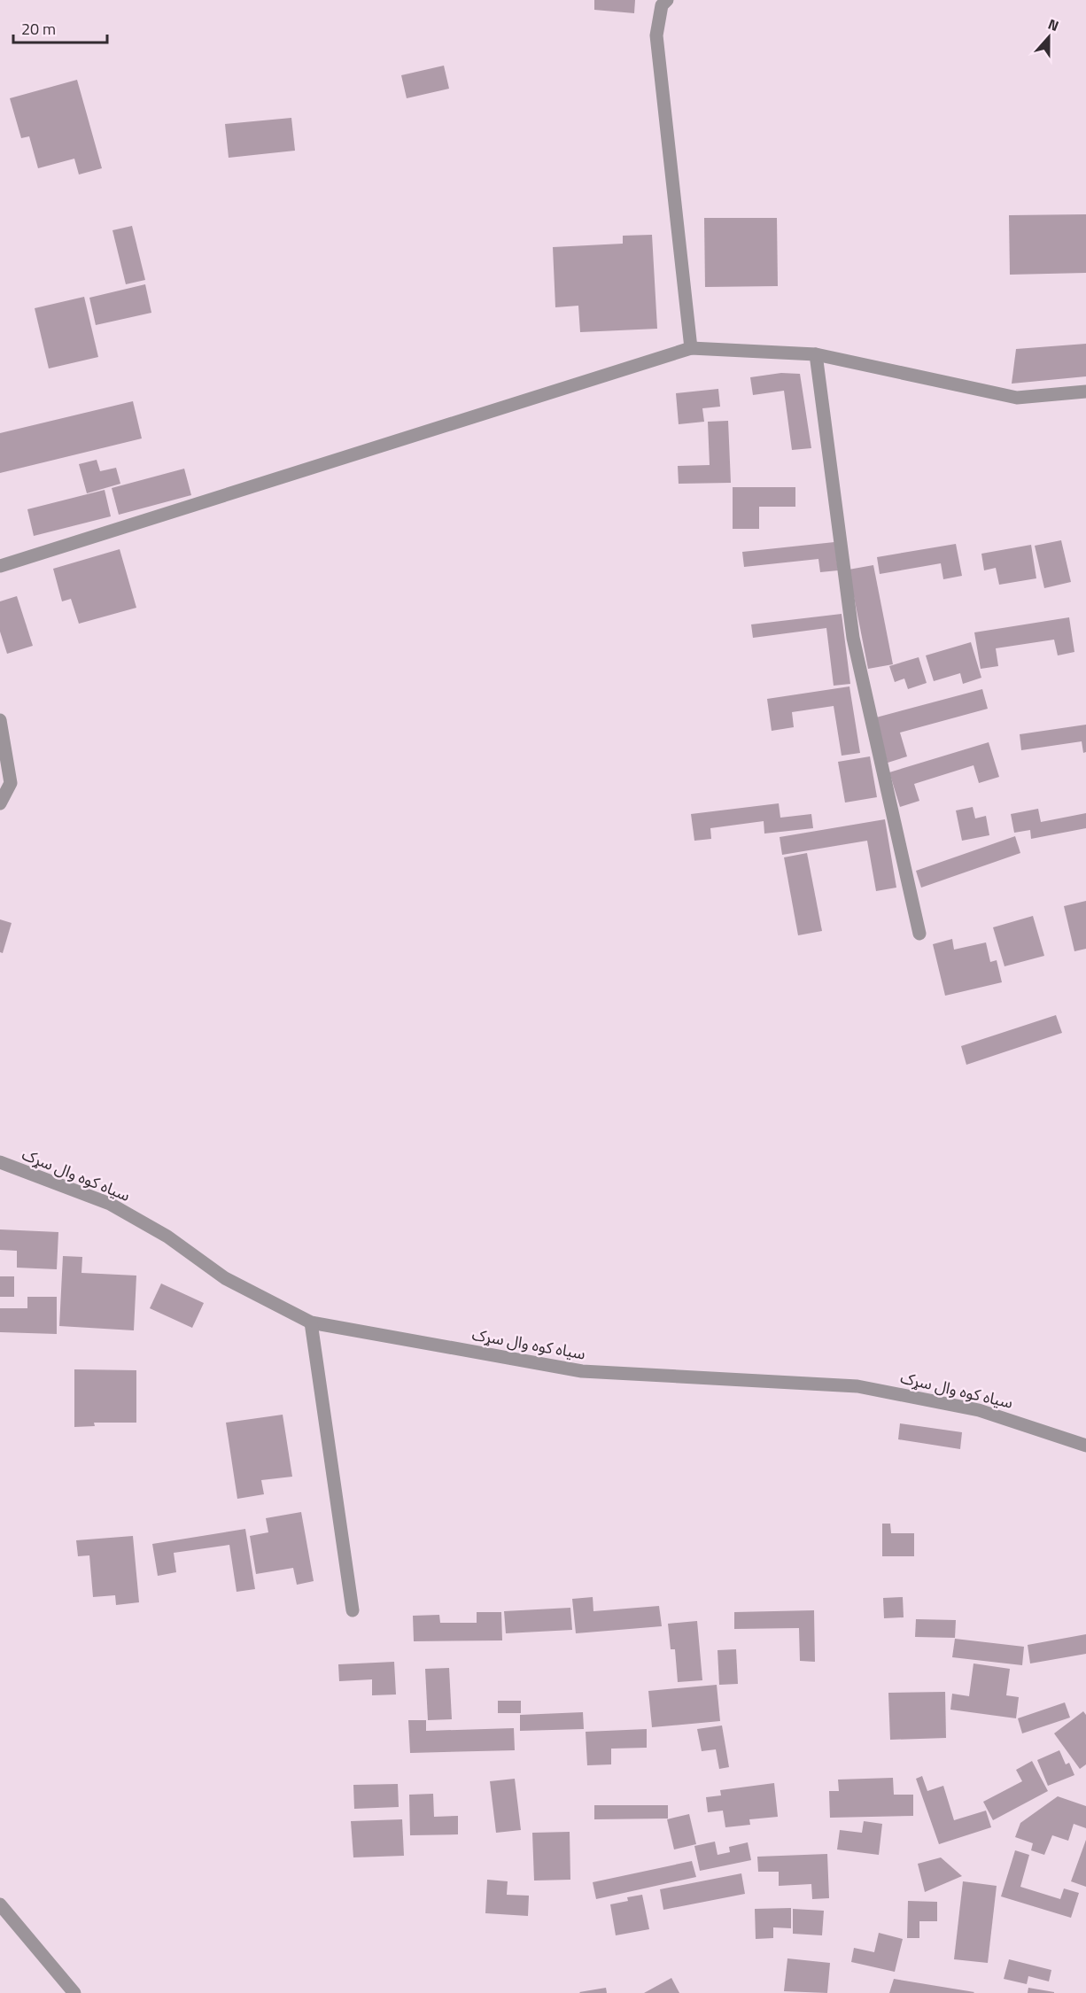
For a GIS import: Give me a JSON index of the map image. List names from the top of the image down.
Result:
{
  "streets": {
    "street": ["سیاه کوه وال سړک"]
  },
  "scale_bar": "20 m",
  "north": "top"
}
